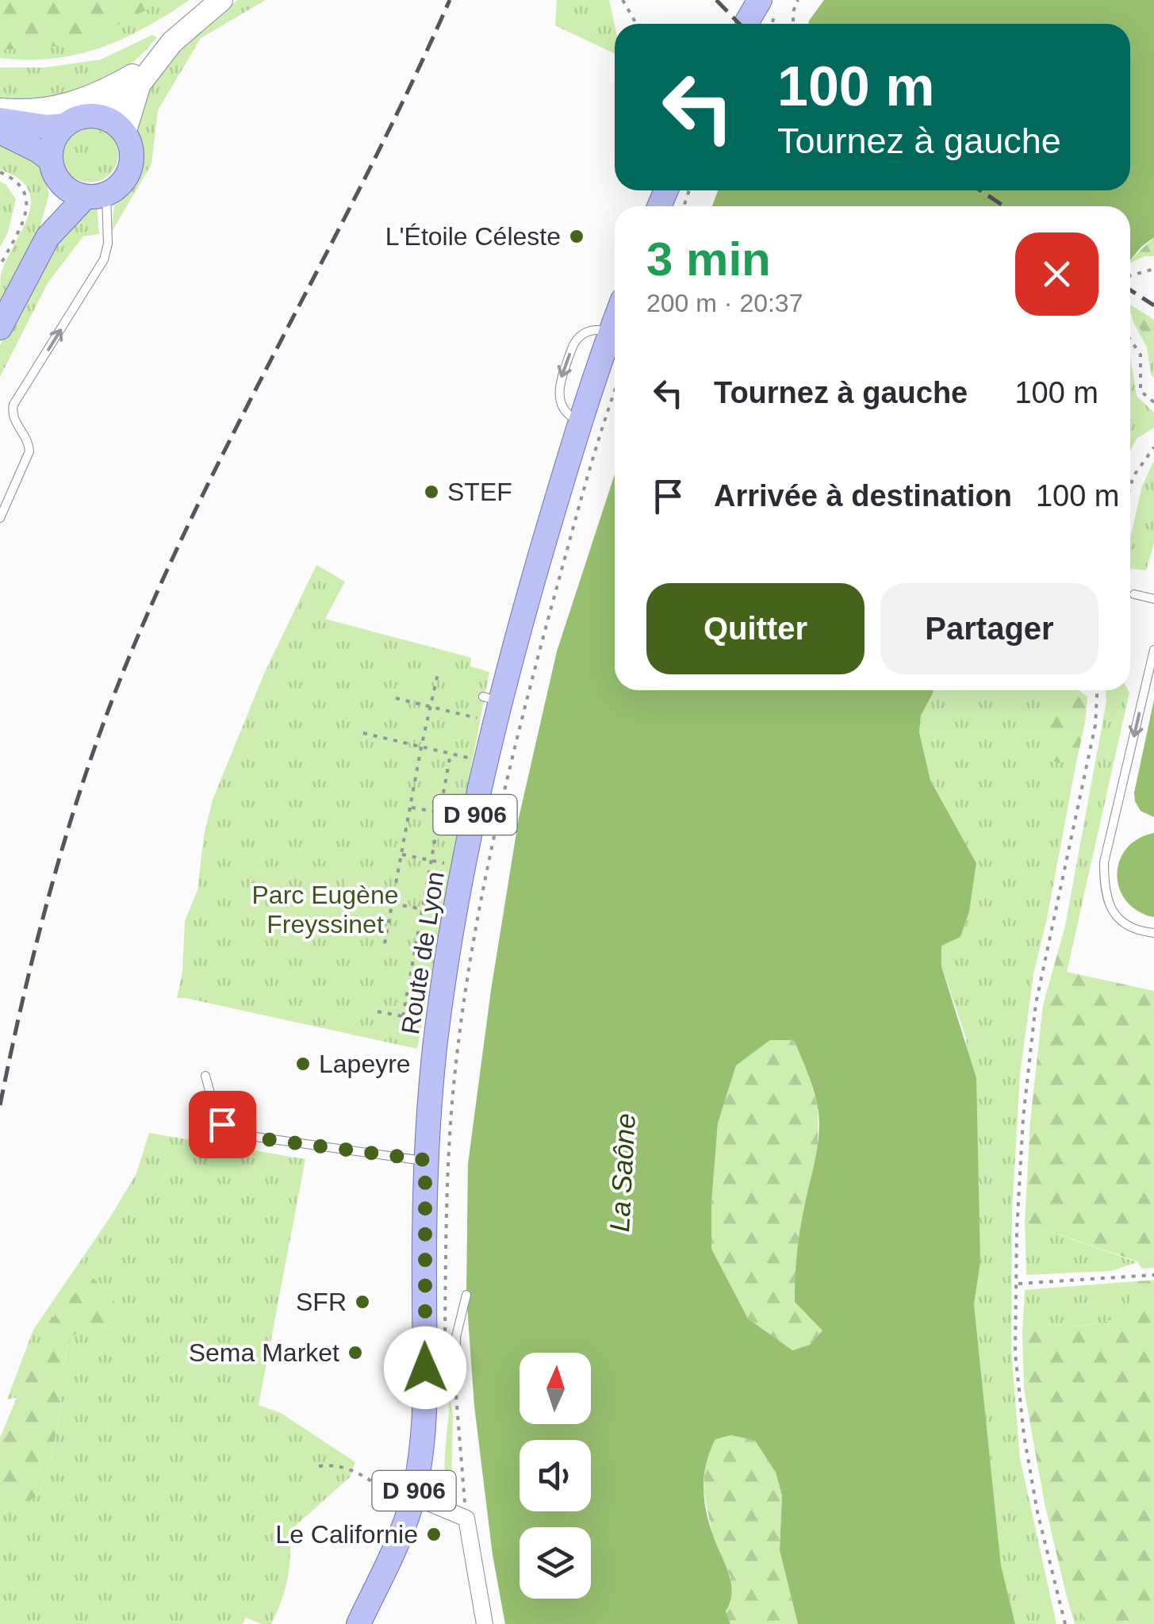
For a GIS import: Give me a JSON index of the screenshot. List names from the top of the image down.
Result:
{
  "streets": {
    "main road": ["D 906", "Route de Lyon"]
  },
  "water": ["La Saône"],
  "parks": ["Parc Eugène Freyssinet"],
  "places": [
    "L'Étoile Céleste",
    "STEF",
    "Lapeyre",
    "SFR",
    "Sema Market",
    "Le Californie"
  ],
  "north": "top",
  "page": {
    "turn": ["100 m", "Tournez à gauche"],
    "heading": ["3 min", "200 m · 20:37"],
    "list": [
      {
        "name": "Tournez à gauche",
        "value": "100 m"
      },
      {
        "name": "Arrivée à destination",
        "value": "100 m"
      }
    ],
    "buttons": ["Quitter", "Partager"]
  }
}
